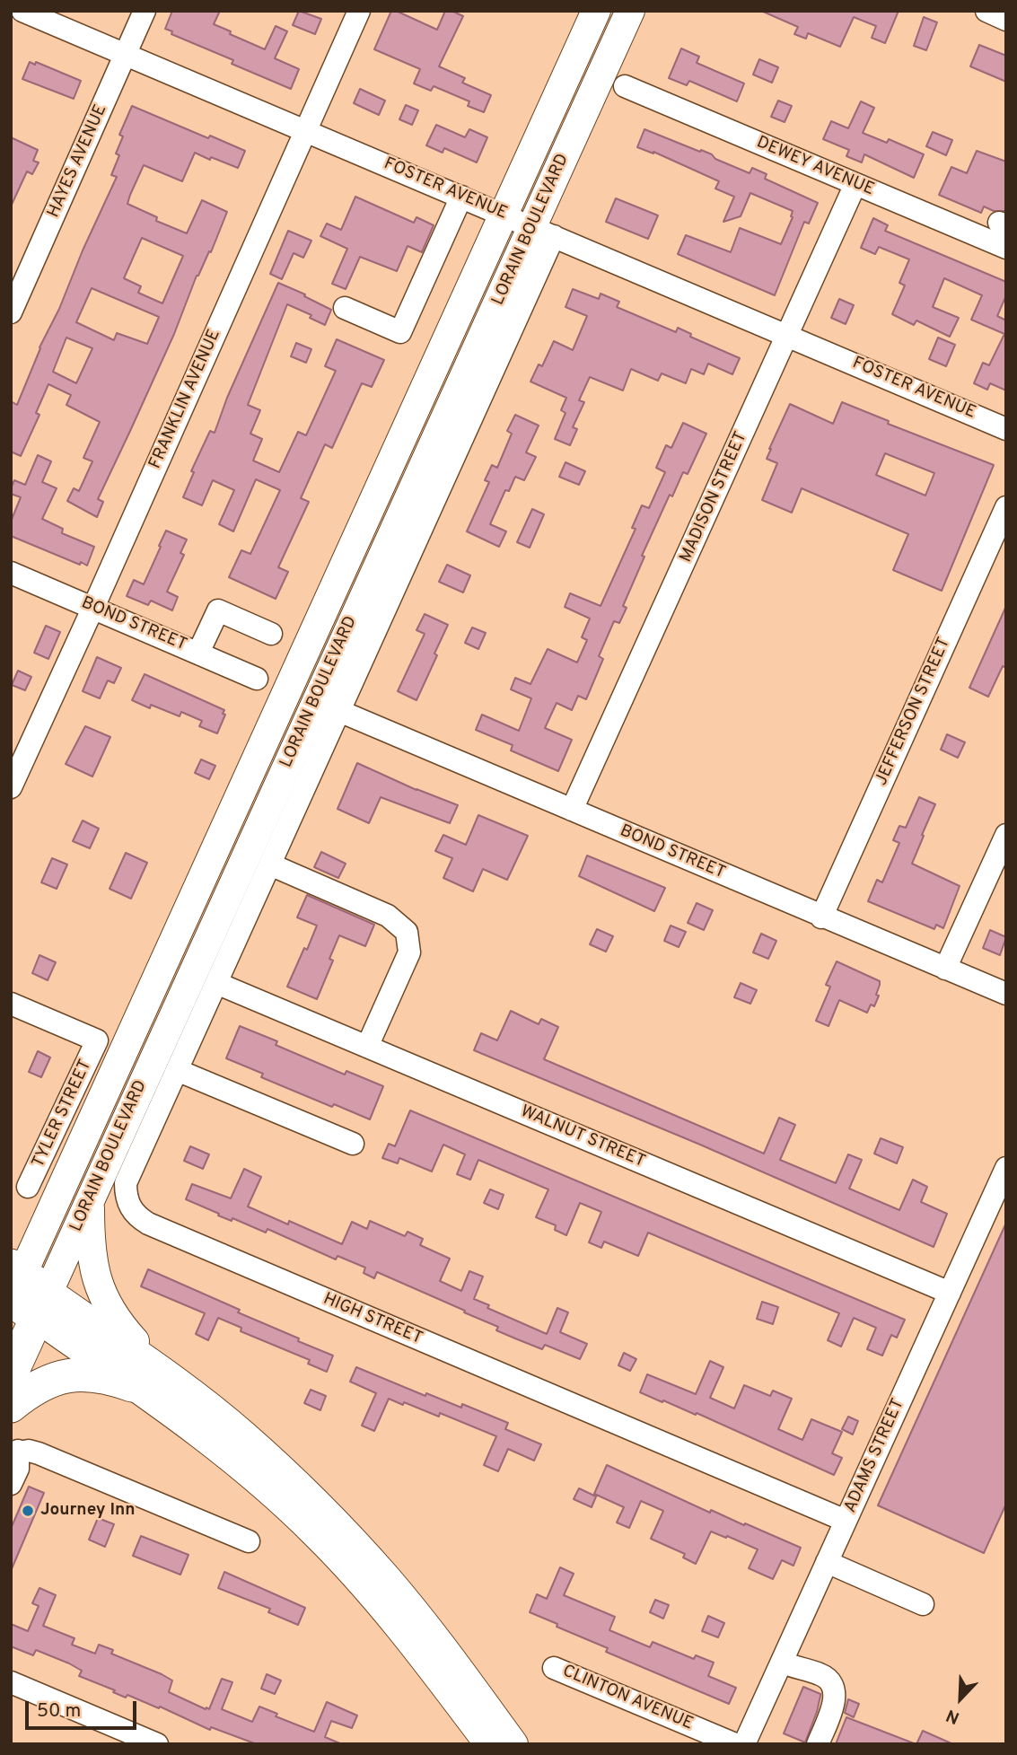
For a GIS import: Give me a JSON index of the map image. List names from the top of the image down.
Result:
{
  "streets": {
    "highway": ["LORAIN BOULEVARD"],
    "street": [
      "HAYES AVENUE",
      "DEWEY AVENUE",
      "FOSTER AVENUE",
      "FRANKLIN AVENUE",
      "MADISON STREET",
      "BOND STREET",
      "JEFFERSON STREET",
      "TYLER STREET",
      "WALNUT STREET",
      "HIGH STREET",
      "ADAMS STREET",
      "CLINTON AVENUE"
    ]
  },
  "crossings": [
    ["HAYES AVENUE", "FOSTER AVENUE"],
    ["DEWEY AVENUE", "MADISON STREET"],
    ["FOSTER AVENUE", "LORAIN BOULEVARD"],
    ["FOSTER AVENUE", "FRANKLIN AVENUE"],
    ["FOSTER AVENUE", "MADISON STREET"],
    ["LORAIN BOULEVARD", "BOND STREET"],
    ["LORAIN BOULEVARD", "WALNUT STREET"],
    ["LORAIN BOULEVARD", "HIGH STREET"],
    ["FRANKLIN AVENUE", "BOND STREET"],
    ["MADISON STREET", "BOND STREET"],
    ["BOND STREET", "JEFFERSON STREET"],
    ["WALNUT STREET", "HIGH STREET"],
    ["WALNUT STREET", "ADAMS STREET"],
    ["HIGH STREET", "ADAMS STREET"]
  ],
  "places": ["Journey Inn"],
  "scale_bar": "50 m",
  "north": "bottom left"
}
